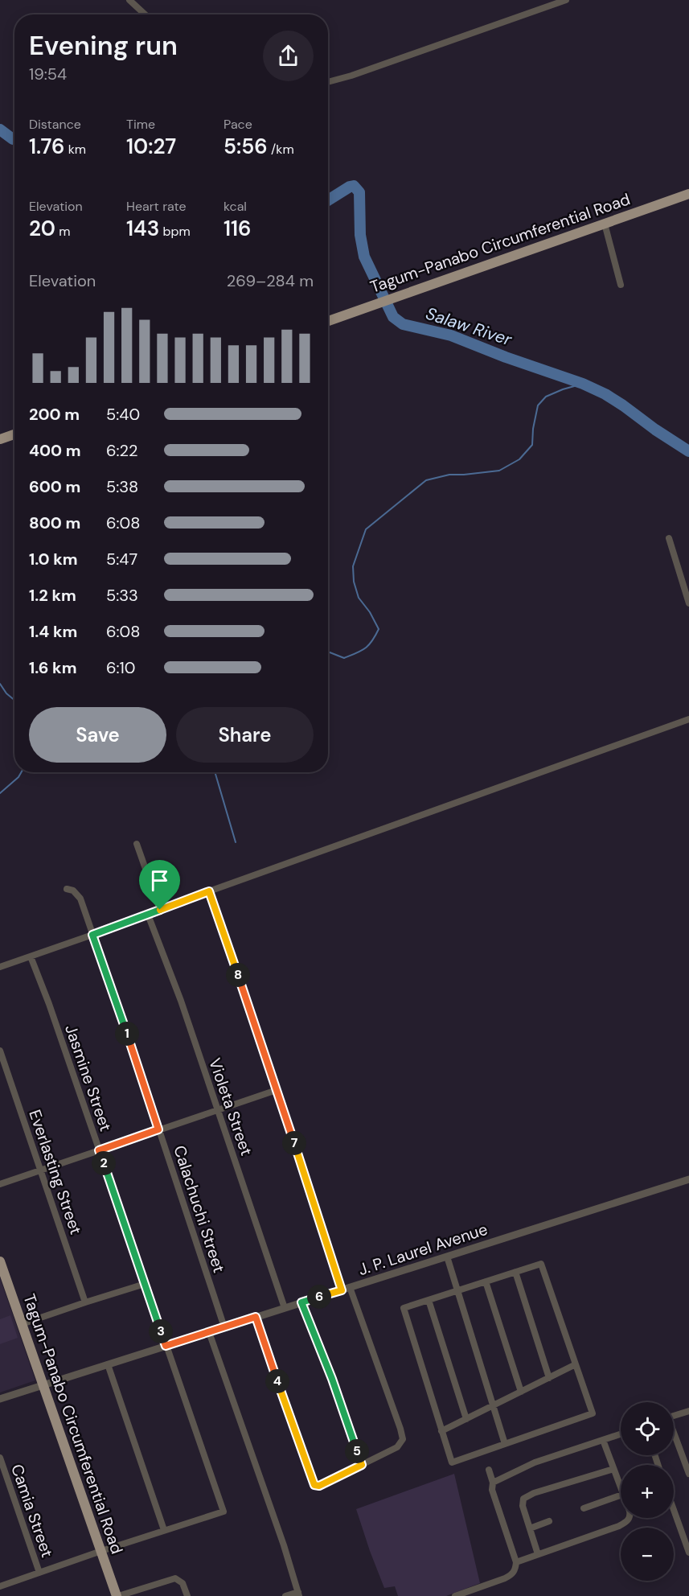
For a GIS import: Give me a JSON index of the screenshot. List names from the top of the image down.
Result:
{
  "streets": {
    "main road": ["Tagum-Panabo Circumferential Road"],
    "street": [
      "Jasmine Street",
      "Violeta Street",
      "Everlasting Street",
      "Calachuchi Street",
      "J. P. Laurel Avenue",
      "Camia Street"
    ]
  },
  "crossings": [
    ["Tagum-Panabo Circumferential Road", "J. P. Laurel Avenue"],
    ["Jasmine Street", "J. P. Laurel Avenue"],
    ["Violeta Street", "J. P. Laurel Avenue"],
    ["Calachuchi Street", "J. P. Laurel Avenue"]
  ],
  "water": ["Salaw River"],
  "page": {
    "heading": ["Evening run", "19:54"],
    "stats": [
      ["Distance", "1.76 km"],
      ["Time", "10:27"],
      ["Pace", "5:56 /km"],
      ["Elevation", "20 m"],
      ["Heart rate", "143 bpm"],
      ["kcal", "116"]
    ],
    "chart": ["Elevation", "269–284 m"],
    "list": [
      {
        "name": "200 m",
        "note": "5:40"
      },
      {
        "name": "400 m",
        "note": "6:22"
      },
      {
        "name": "600 m",
        "note": "5:38"
      },
      {
        "name": "800 m",
        "note": "6:08"
      },
      {
        "name": "1.0 km",
        "note": "5:47"
      },
      {
        "name": "1.2 km",
        "note": "5:33"
      },
      {
        "name": "1.4 km",
        "note": "6:08"
      },
      {
        "name": "1.6 km",
        "note": "6:10"
      }
    ],
    "buttons": ["Save", "Share"],
    "pins": [
      "8",
      "1",
      "7",
      "2",
      "6",
      "3",
      "4",
      "5"
    ],
    "map_buttons": ["+", "−"]
  }
}
